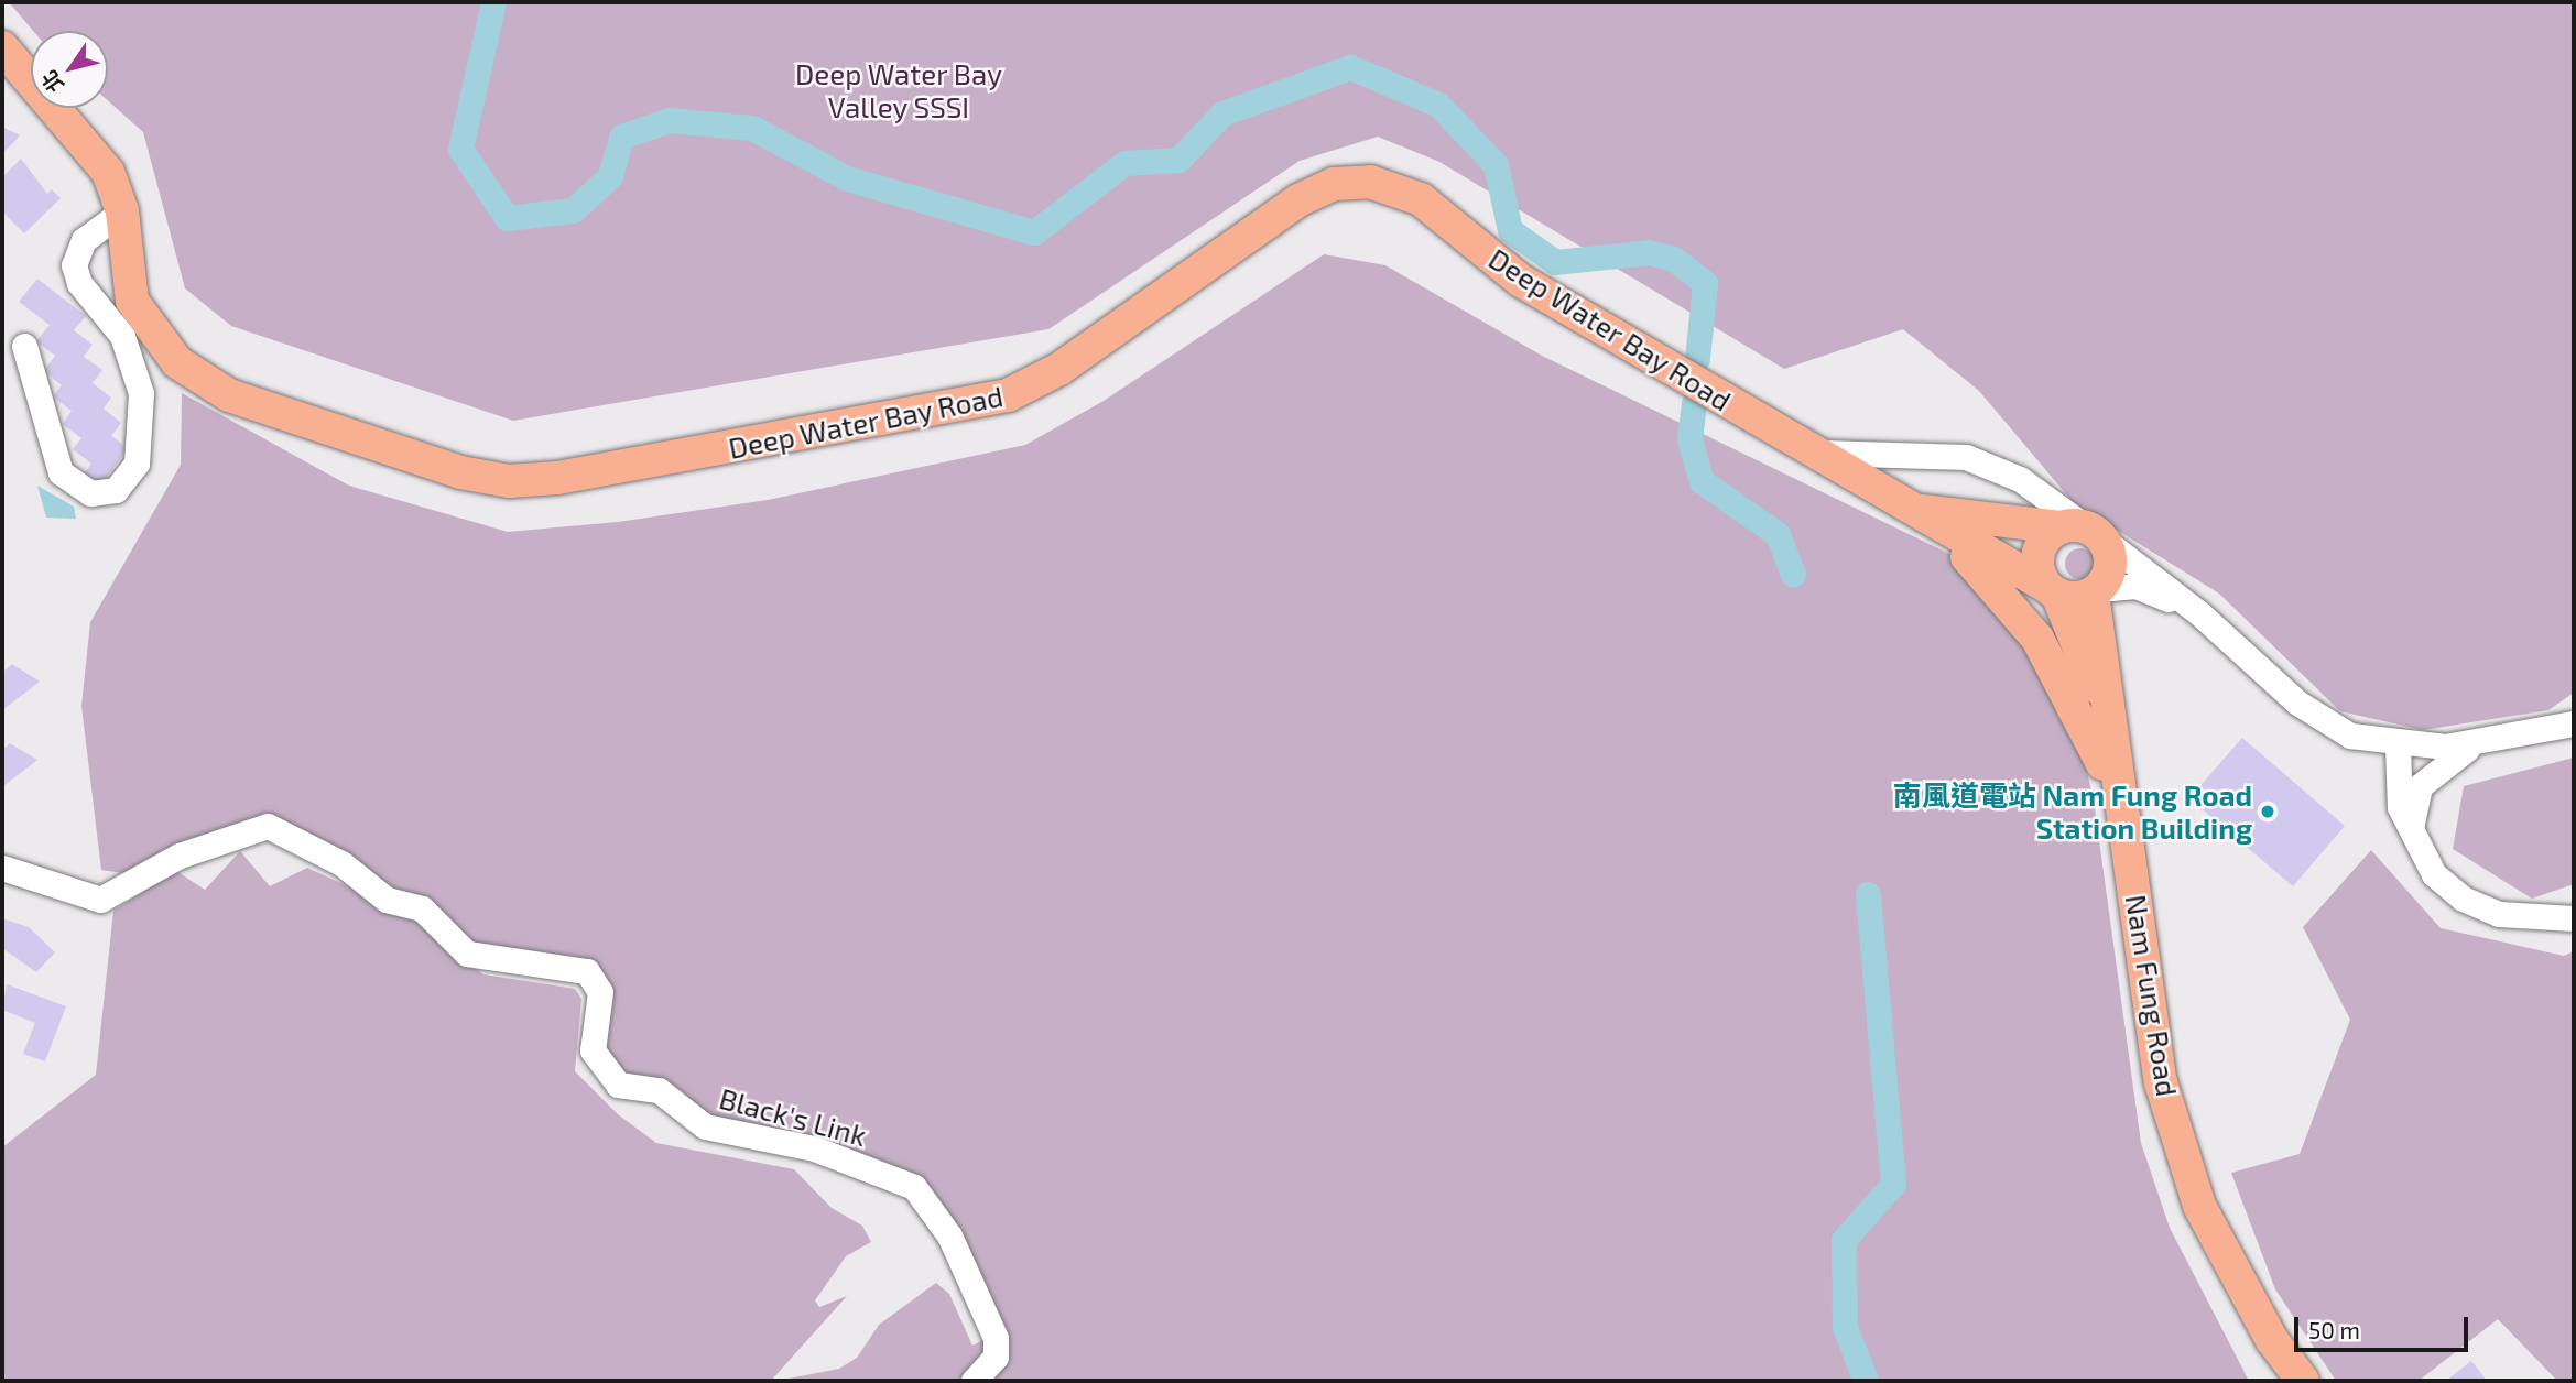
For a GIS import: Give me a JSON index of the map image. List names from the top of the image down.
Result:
{
  "streets": {
    "main road": ["Deep Water Bay Road", "Nam Fung Road"],
    "street": ["Black's Link"]
  },
  "crossings": [
    ["Deep Water Bay Road", "Nam Fung Road"]
  ],
  "parks": ["Deep Water Bay Valley SSSI"],
  "places": ["南風道電站 Nam Fung Road Station Building"],
  "scale_bar": "50 m",
  "north": "bottom left"
}
